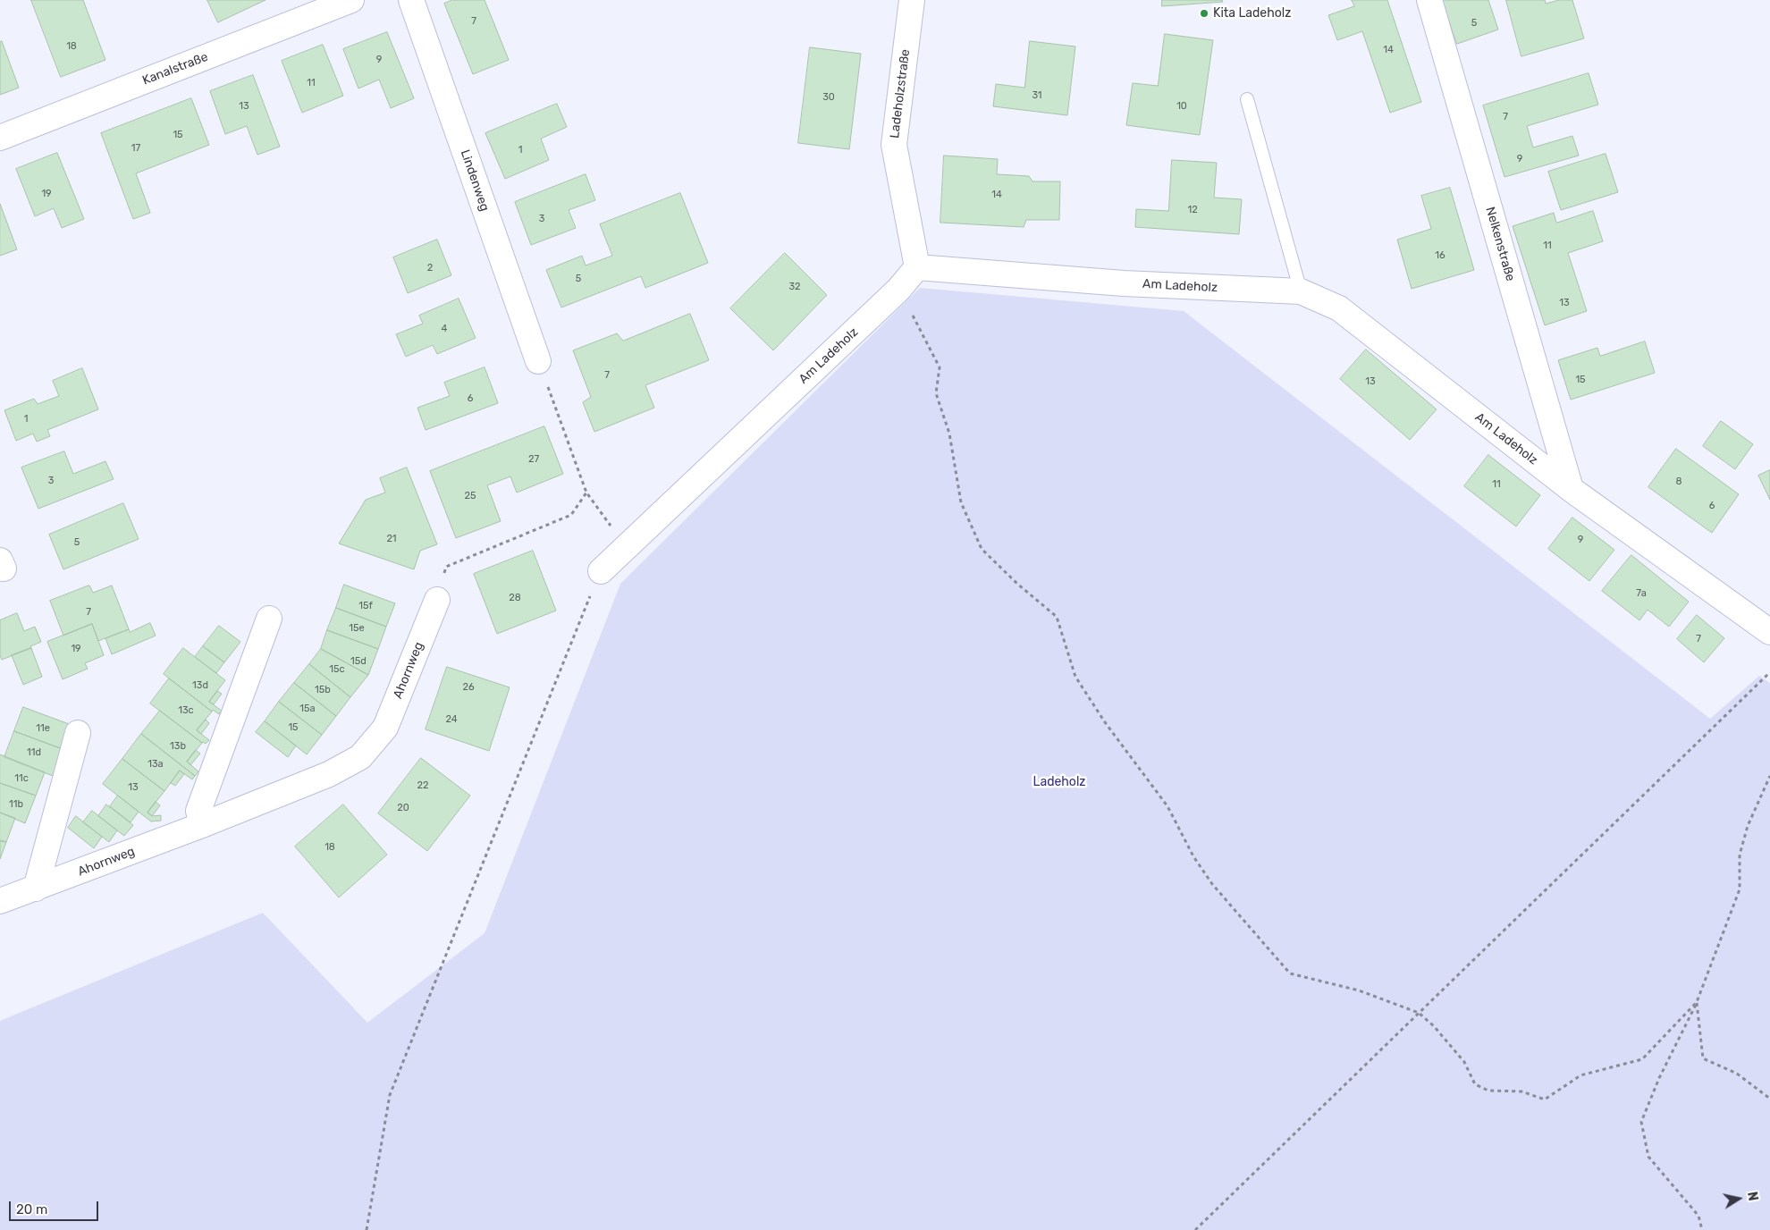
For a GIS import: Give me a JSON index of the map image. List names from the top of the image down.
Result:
{
  "streets": {
    "street": [
      "Kanalstraße",
      "Ladeholzstraße",
      "Lindenweg",
      "Nelkenstraße",
      "Am Ladeholz",
      "Ahornweg"
    ]
  },
  "crossings": [
    ["Ladeholzstraße", "Am Ladeholz"],
    ["Nelkenstraße", "Am Ladeholz"]
  ],
  "parks": ["Ladeholz"],
  "places": ["Kita Ladeholz"],
  "house_numbers": [
    "7",
    "5",
    "18",
    "14",
    "9",
    "11",
    "31",
    "30",
    "13",
    "10",
    "7",
    "15",
    "17",
    "1",
    "9",
    "19",
    "14",
    "12",
    "3",
    "11",
    "16",
    "2",
    "5",
    "32",
    "13",
    "4",
    "7",
    "15",
    "13",
    "6",
    "1",
    "27",
    "3",
    "8",
    "11",
    "25",
    "6",
    "21",
    "9",
    "5",
    "7a",
    "28",
    "15f",
    "7",
    "15e",
    "7",
    "19",
    "15d",
    "15c",
    "13d",
    "26",
    "15b",
    "15a",
    "13c",
    "24",
    "15",
    "11e",
    "13b",
    "11d",
    "13a",
    "11c",
    "22",
    "13",
    "11b",
    "20",
    "18"
  ],
  "scale_bar": "20 m",
  "north": "right"
}
